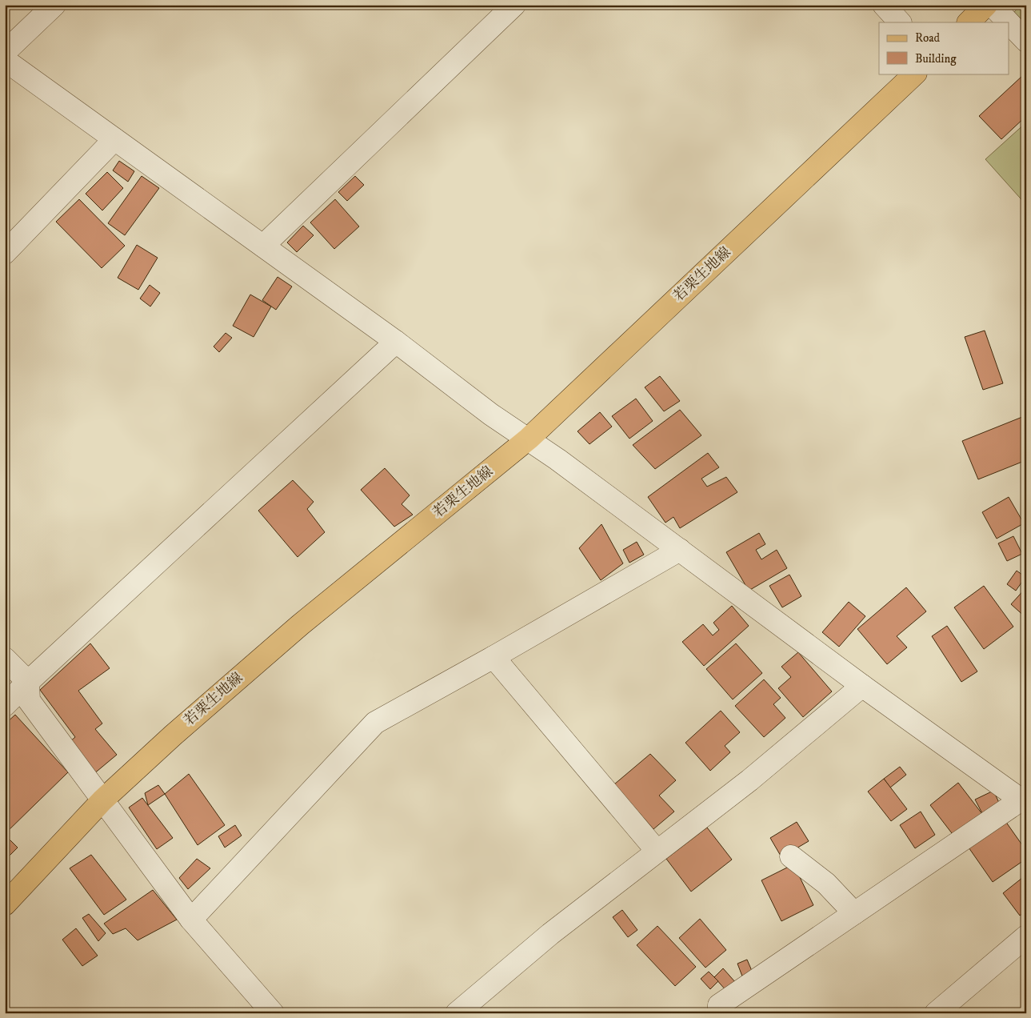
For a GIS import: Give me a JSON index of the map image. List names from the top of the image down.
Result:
{
  "streets": {
    "main road": ["若栗生地線"]
  },
  "legend": ["Road", "Building"]
}
